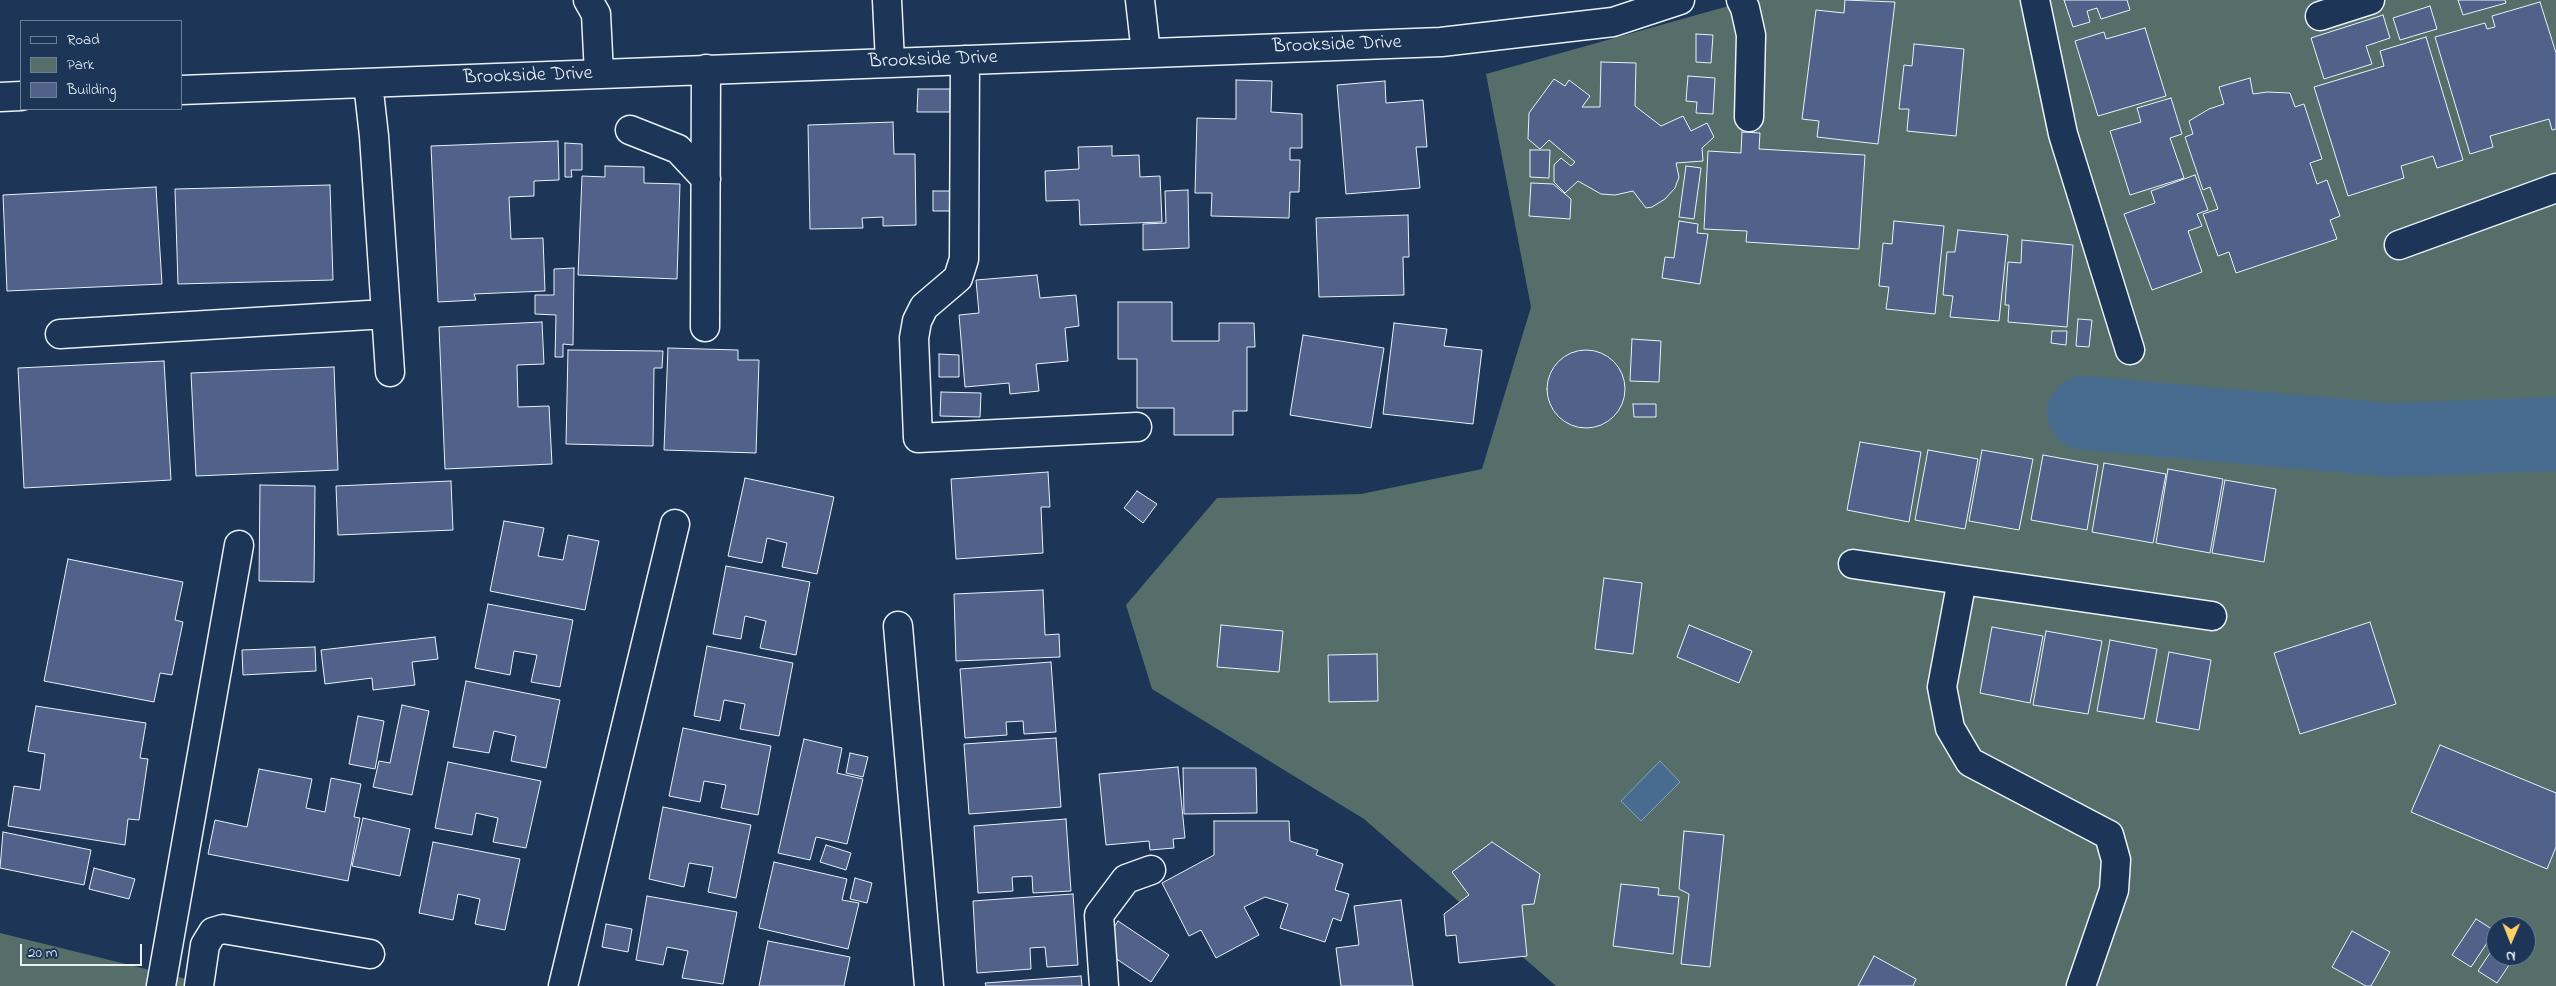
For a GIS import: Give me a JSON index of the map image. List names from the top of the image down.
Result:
{
  "streets": {
    "street": ["Brookside Drive"]
  },
  "legend": ["Road", "Park", "Building"],
  "scale_bar": "20 m",
  "north": "bottom"
}
